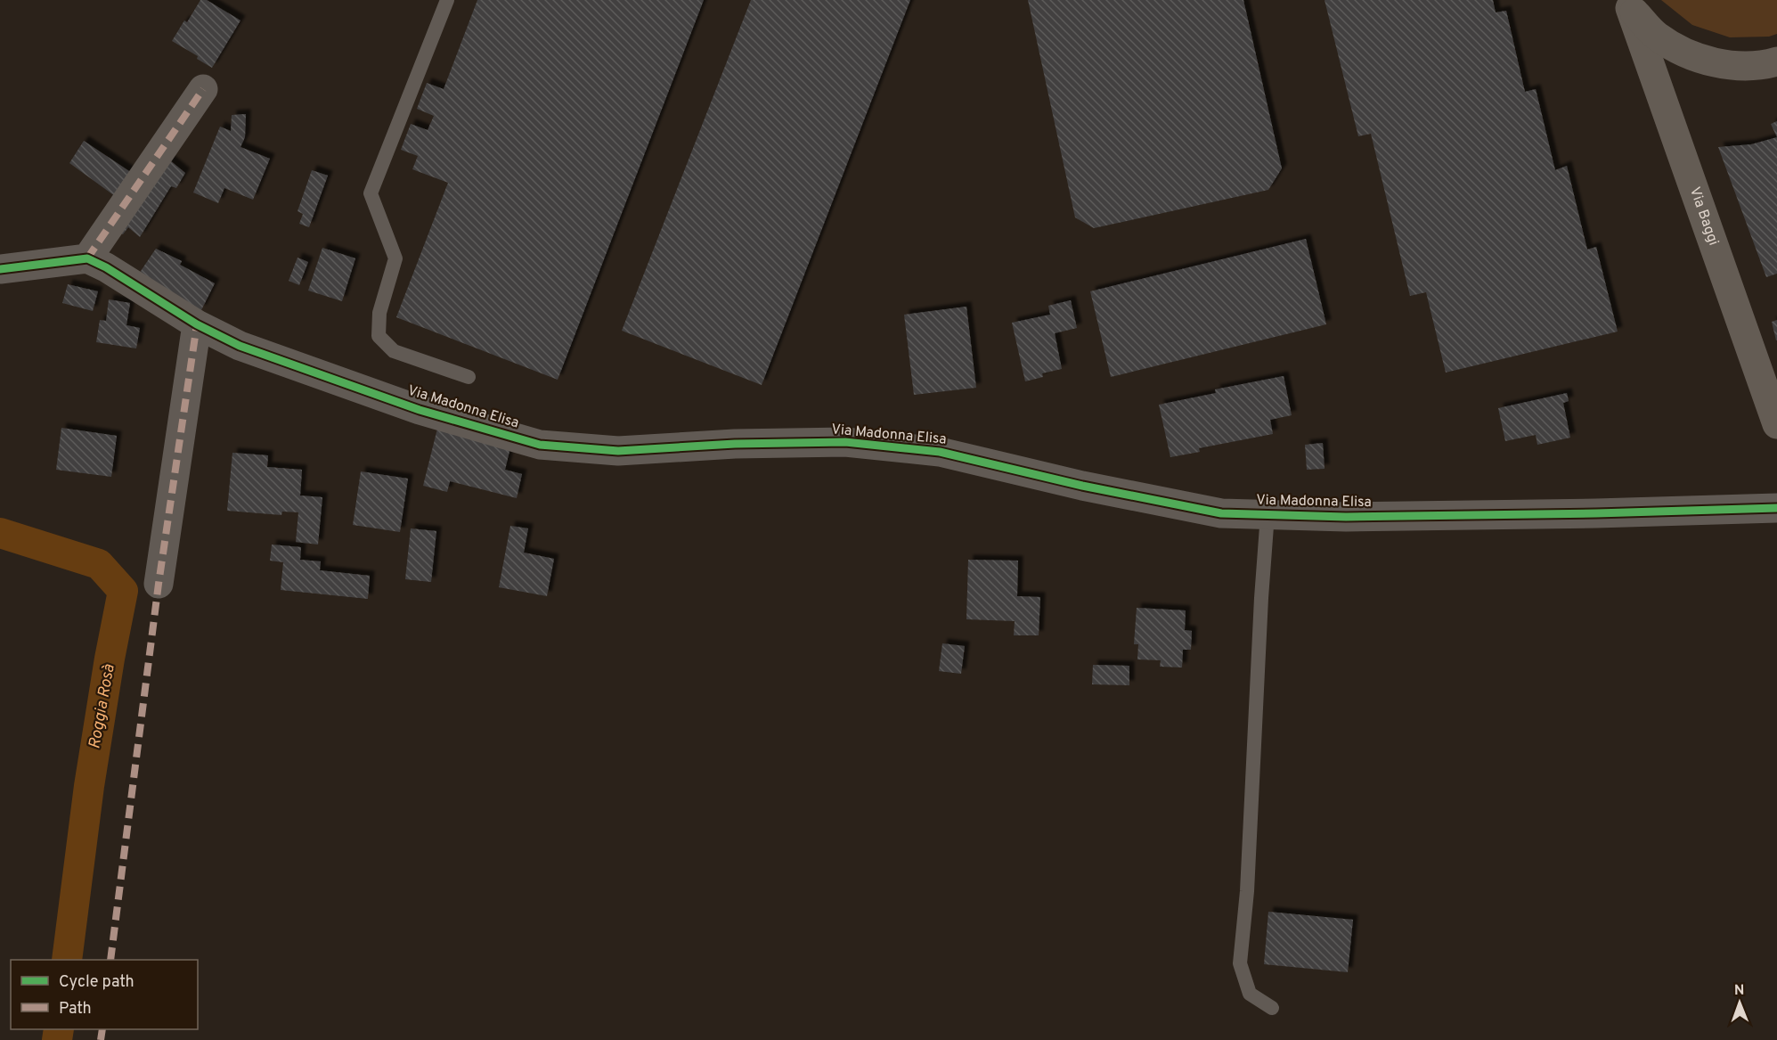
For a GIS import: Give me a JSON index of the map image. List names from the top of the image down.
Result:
{
  "streets": {
    "main road": ["Via Baggi"],
    "street": ["Via Madonna Elisa"]
  },
  "water": ["Roggia Rosà"],
  "legend": ["Cycle path", "Path"],
  "north": "top"
}
